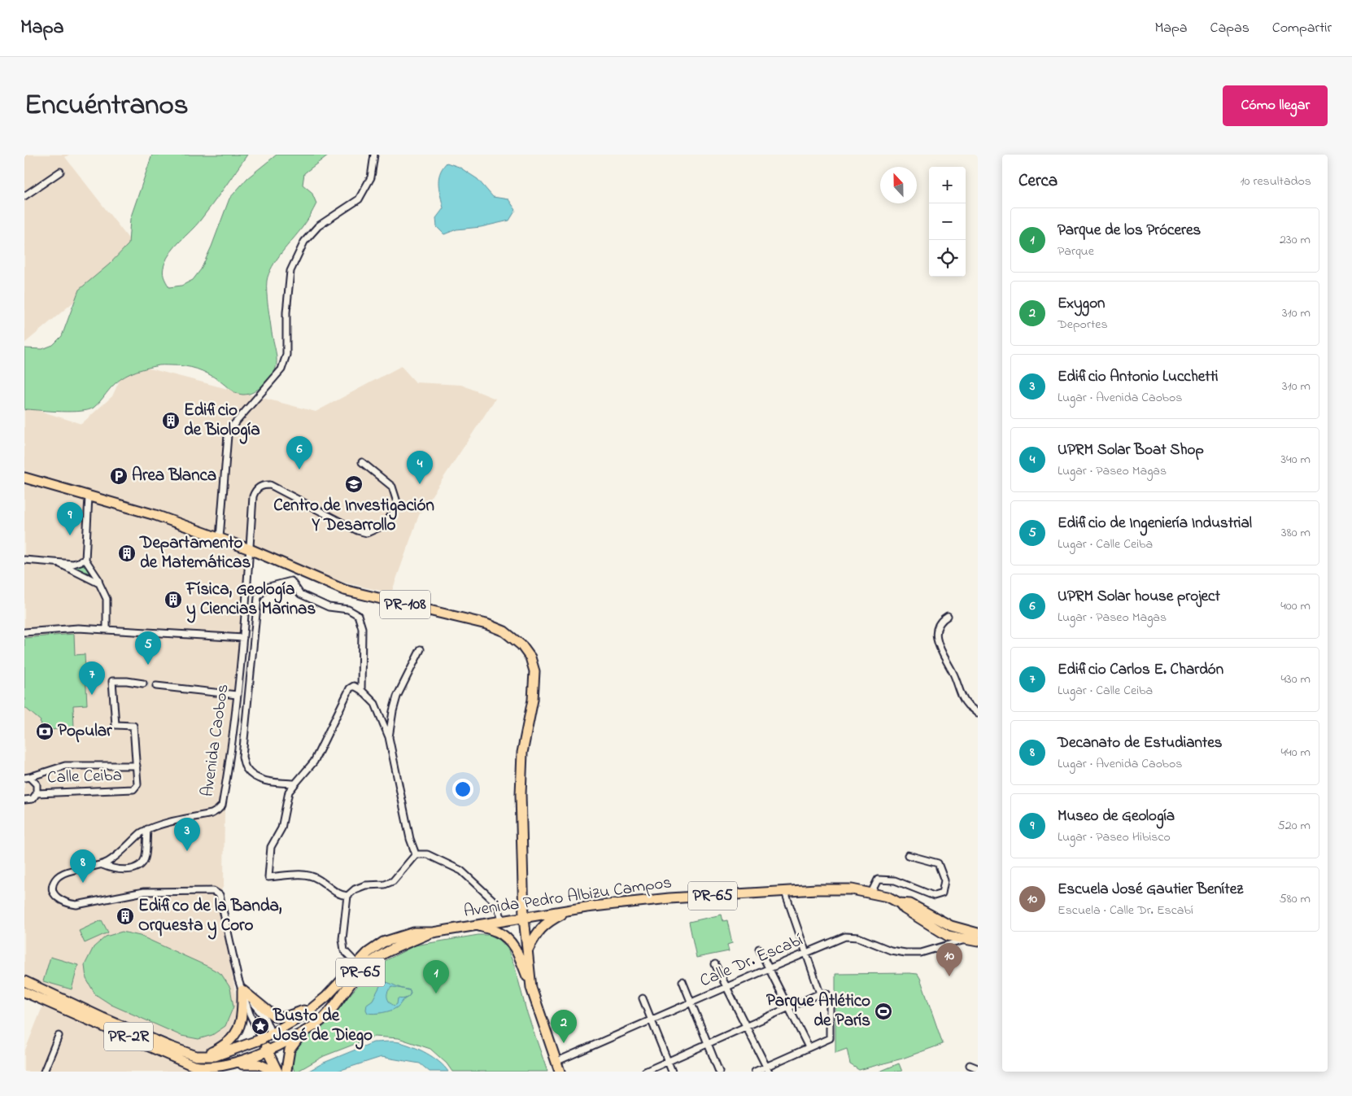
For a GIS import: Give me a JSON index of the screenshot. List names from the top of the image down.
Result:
{
  "streets": {
    "main road": [
      "PR-108",
      "PR-65",
      "Avenida Pedro Albizu Campos",
      "PR-2R"
    ],
    "street": ["Avenida Caobos", "Calle Ceiba", "Calle Dr. Escabí"]
  },
  "crossings": [
    ["PR-108", "Avenida Caobos"],
    ["PR-108", "Avenida Pedro Albizu Campos"],
    ["PR-108", "Calle Dr. Escabí"],
    ["Avenida Caobos", "Avenida Pedro Albizu Campos"],
    ["Avenida Caobos", "PR-2R"],
    ["Avenida Pedro Albizu Campos", "Calle Dr. Escabí"],
    ["Avenida Pedro Albizu Campos", "PR-2R"]
  ],
  "places": {
    "building": [
      "Edificio de Biología",
      "Departamento de Matemáticas",
      "Física, Geología y Ciencias Marinas",
      "Edifico de la Banda, Orquesta y Coro"
    ],
    "parking": ["Area Blanca"],
    "school or university": ["Centro de Investigación Y Desarrollo"],
    "bank": ["Popular"],
    "sports": ["Parque Atlético de París"],
    "place": ["Busto de José de Diego"]
  },
  "north": "top",
  "page": {
    "header": "Mapa",
    "nav": ["Mapa", "Capas", "Compartir"],
    "title": "Encuéntranos",
    "buttons": "Cómo llegar",
    "heading": ["Cerca", "10 resultados"],
    "map_buttons": ["+", "−"],
    "list": [
      {
        "mark": "1",
        "name": "Parque de los Próceres",
        "note": "Parque",
        "value": "230 m"
      },
      {
        "mark": "2",
        "name": "Exygon",
        "note": "Deportes",
        "value": "310 m"
      },
      {
        "mark": "3",
        "name": "Edificio Antonio Lucchetti",
        "note": "Lugar · Avenida Caobos",
        "value": "310 m"
      },
      {
        "mark": "4",
        "name": "UPRM Solar Boat Shop",
        "note": "Lugar · Paseo Magas",
        "value": "340 m"
      },
      {
        "mark": "5",
        "name": "Edificio de Ingeniería Industrial",
        "note": "Lugar · Calle Ceiba",
        "value": "380 m"
      },
      {
        "mark": "6",
        "name": "UPRM Solar house project",
        "note": "Lugar · Paseo Magas",
        "value": "400 m"
      },
      {
        "mark": "7",
        "name": "Edificio Carlos E. Chardón",
        "note": "Lugar · Calle Ceiba",
        "value": "430 m"
      },
      {
        "mark": "8",
        "name": "Decanato de Estudiantes",
        "note": "Lugar · Avenida Caobos",
        "value": "440 m"
      },
      {
        "mark": "9",
        "name": "Museo de Geología",
        "note": "Lugar · Paseo Hibisco",
        "value": "520 m"
      },
      {
        "mark": "10",
        "name": "Escuela José Gautier Benítez",
        "note": "Escuela · Calle Dr. Escabí",
        "value": "580 m"
      }
    ],
    "pins": [
      "6",
      "4",
      "9",
      "5",
      "7",
      "3",
      "8",
      "10",
      "1",
      "2"
    ]
  }
}
